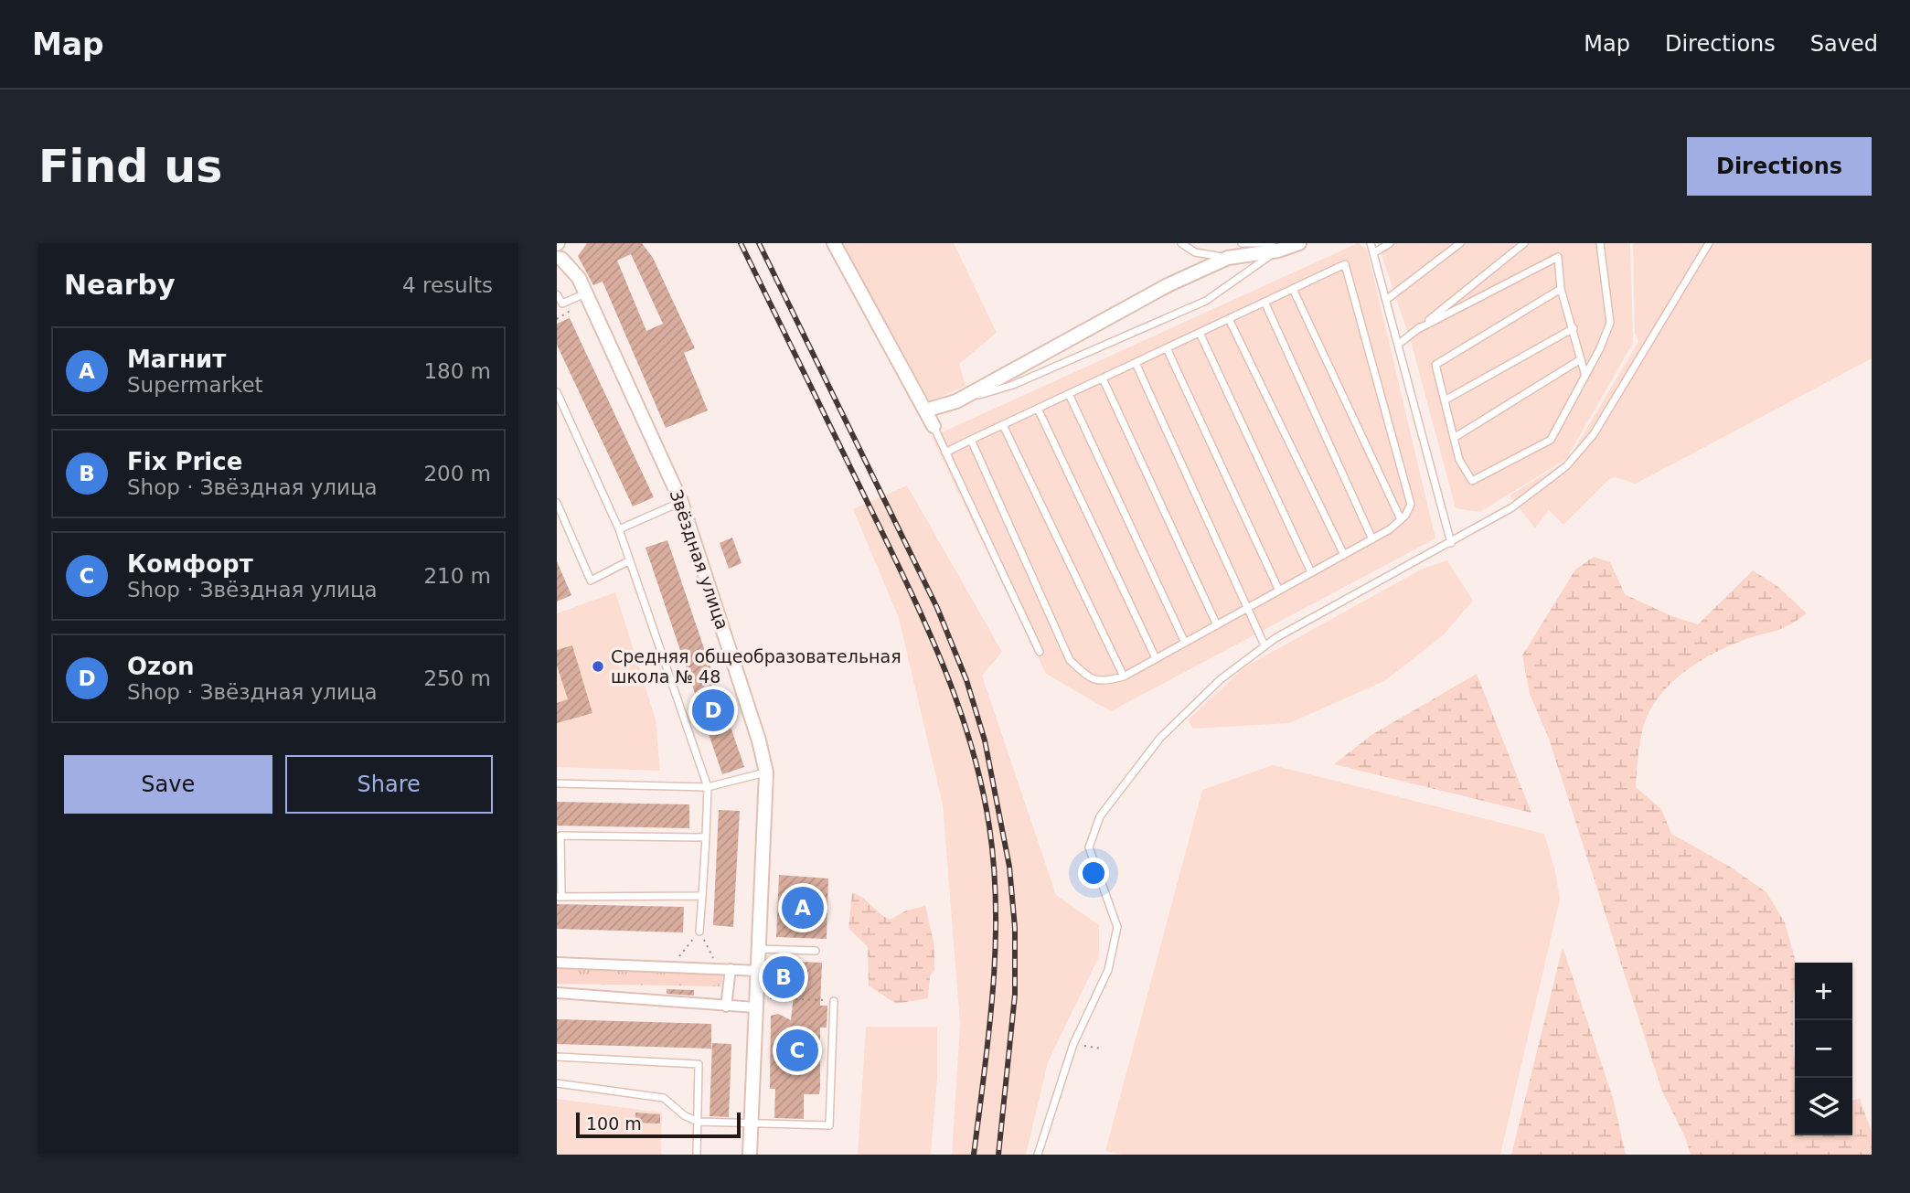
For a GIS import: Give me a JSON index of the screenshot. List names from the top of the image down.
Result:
{
  "streets": {
    "street": ["Звёздная улица"]
  },
  "places": ["Средняя общеобразовательная школа № 48"],
  "scale_bar": "100 m",
  "page": {
    "header": "Map",
    "nav": ["Map", "Directions", "Saved"],
    "buttons": [
      "Directions",
      ["Save", "Share"]
    ],
    "title": "Find us",
    "heading": ["Nearby", "4 results"],
    "list": [
      {
        "mark": "A",
        "name": "Магнит",
        "note": "Supermarket",
        "value": "180 m"
      },
      {
        "mark": "B",
        "name": "Fix Price",
        "note": "Shop · Звёздная улица",
        "value": "200 m"
      },
      {
        "mark": "C",
        "name": "Комфорт",
        "note": "Shop · Звёздная улица",
        "value": "210 m"
      },
      {
        "mark": "D",
        "name": "Ozon",
        "note": "Shop · Звёздная улица",
        "value": "250 m"
      }
    ],
    "pins": [
      "D",
      "A",
      "B",
      "C"
    ],
    "map_buttons": ["+", "−"],
    "scale": "100 m"
  }
}
